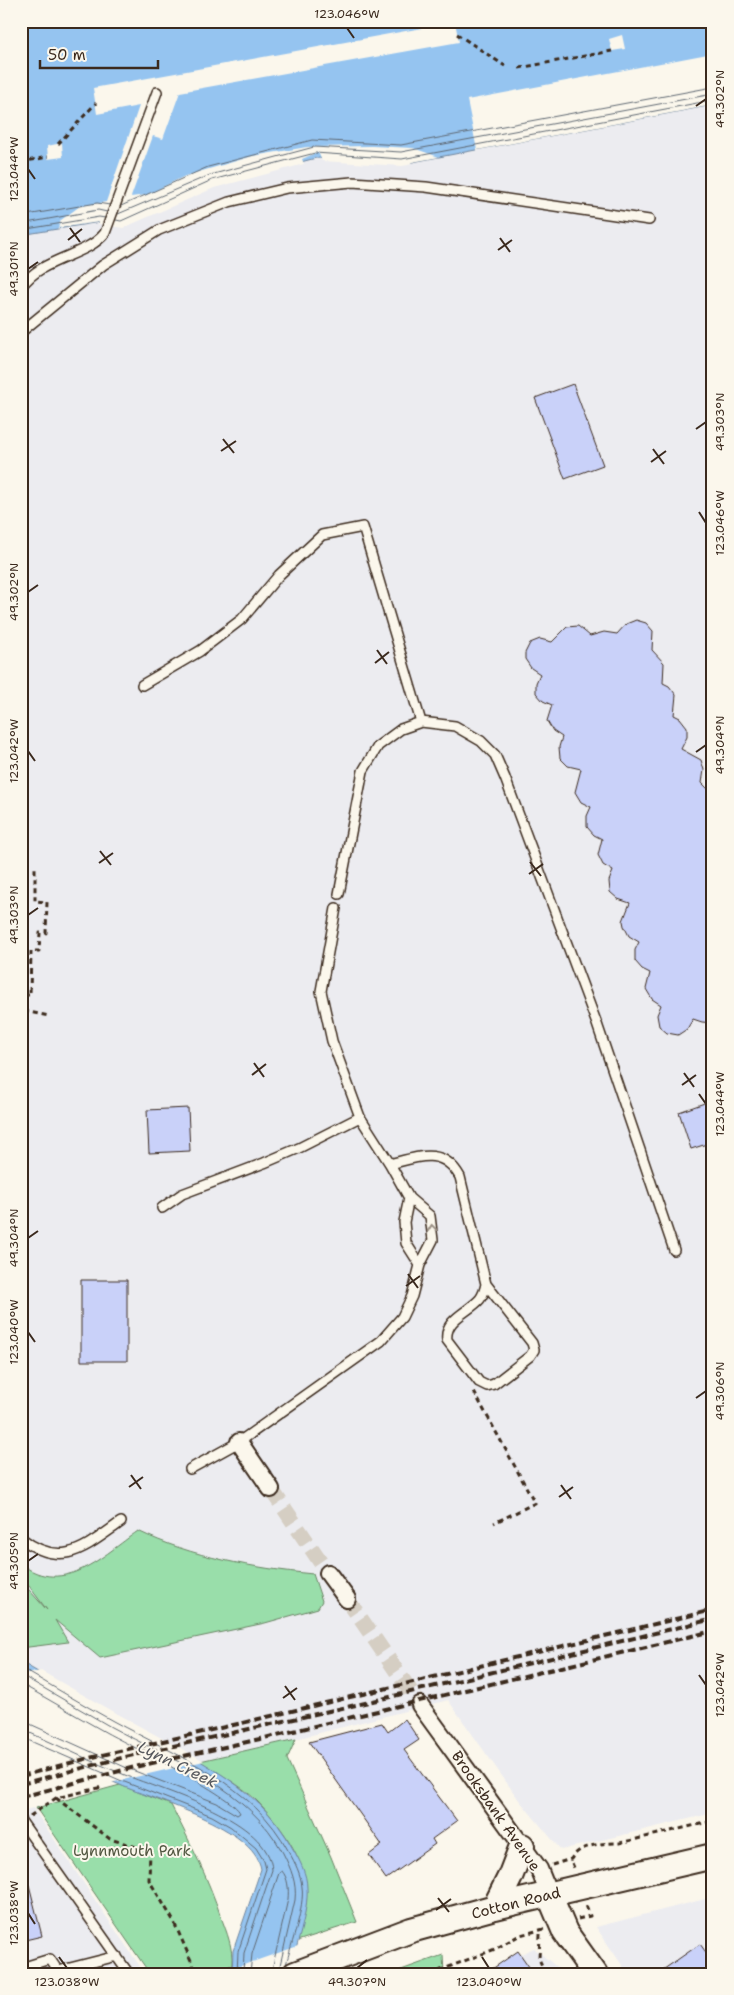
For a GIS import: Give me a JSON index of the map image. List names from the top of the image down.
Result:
{
  "streets": {
    "main road": ["Brooksbank Avenue", "Cotton Road"]
  },
  "crossings": [
    ["Brooksbank Avenue", "Cotton Road"]
  ],
  "water": ["Lynn Creek"],
  "parks": ["Lynnmouth Park"],
  "scale_bar": "50 m",
  "coordinates": [
    "123.046°W",
    "49.302°N",
    "123.044°W",
    "49.301°N",
    "49.303°N",
    "49.304°N",
    "123.042°W",
    "123.040°W",
    "49.306°N",
    "49.305°N",
    "123.038°W",
    "49.307°N"
  ]
}
